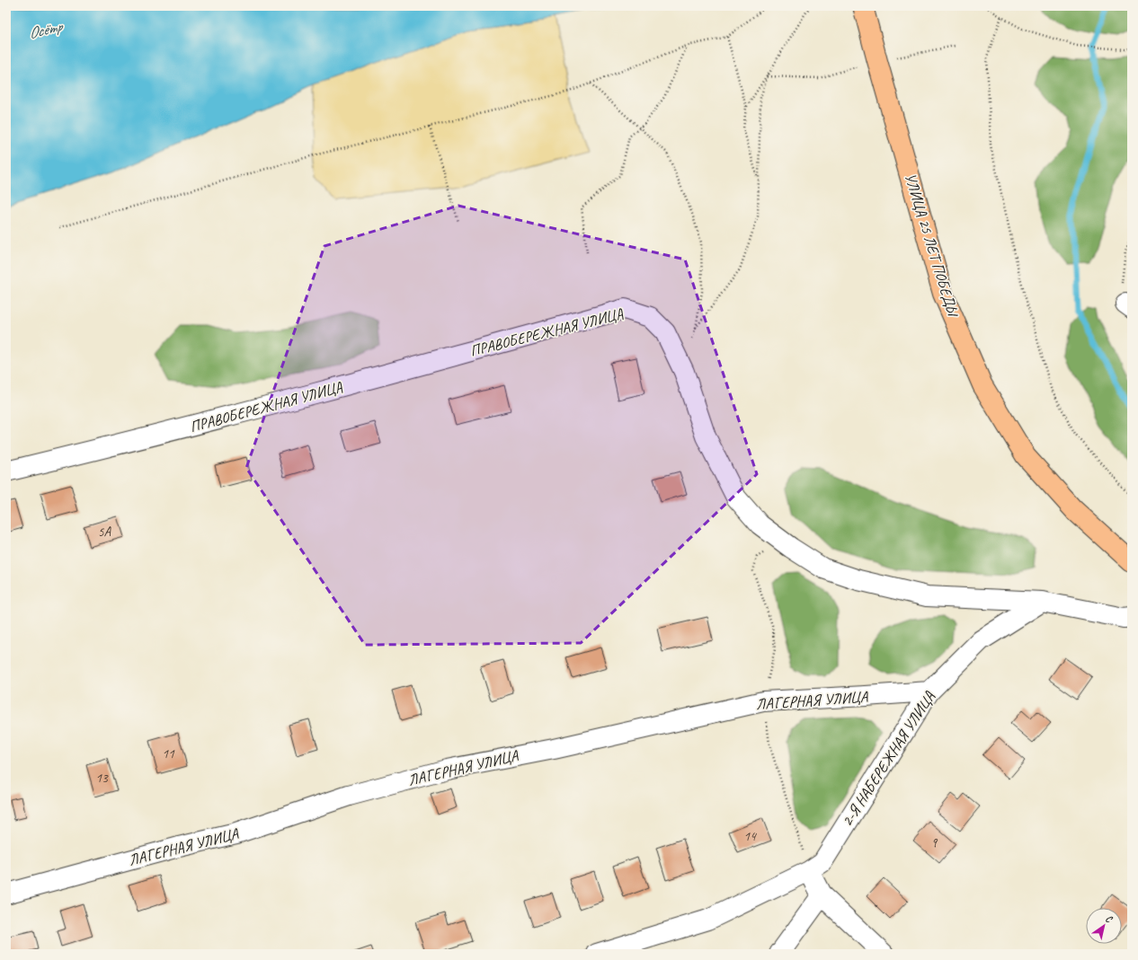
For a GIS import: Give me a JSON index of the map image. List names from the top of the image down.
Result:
{
  "streets": {
    "main road": ["УЛИЦА 25 ЛЕТ ПОБЕДЫ"],
    "street": ["ПРАВОБЕРЕЖНАЯ УЛИЦА", "ЛАГЕРНАЯ УЛИЦА", "2-Я НАБЕРЕЖНАЯ УЛИЦА"]
  },
  "crossings": [
    ["ПРАВОБЕРЕЖНАЯ УЛИЦА", "2-Я НАБЕРЕЖНАЯ УЛИЦА"],
    ["ЛАГЕРНАЯ УЛИЦА", "2-Я НАБЕРЕЖНАЯ УЛИЦА"]
  ],
  "water": ["Осётр"],
  "house_numbers": [
    "5А",
    "11",
    "13",
    "14",
    "9"
  ],
  "north": "top right"
}
